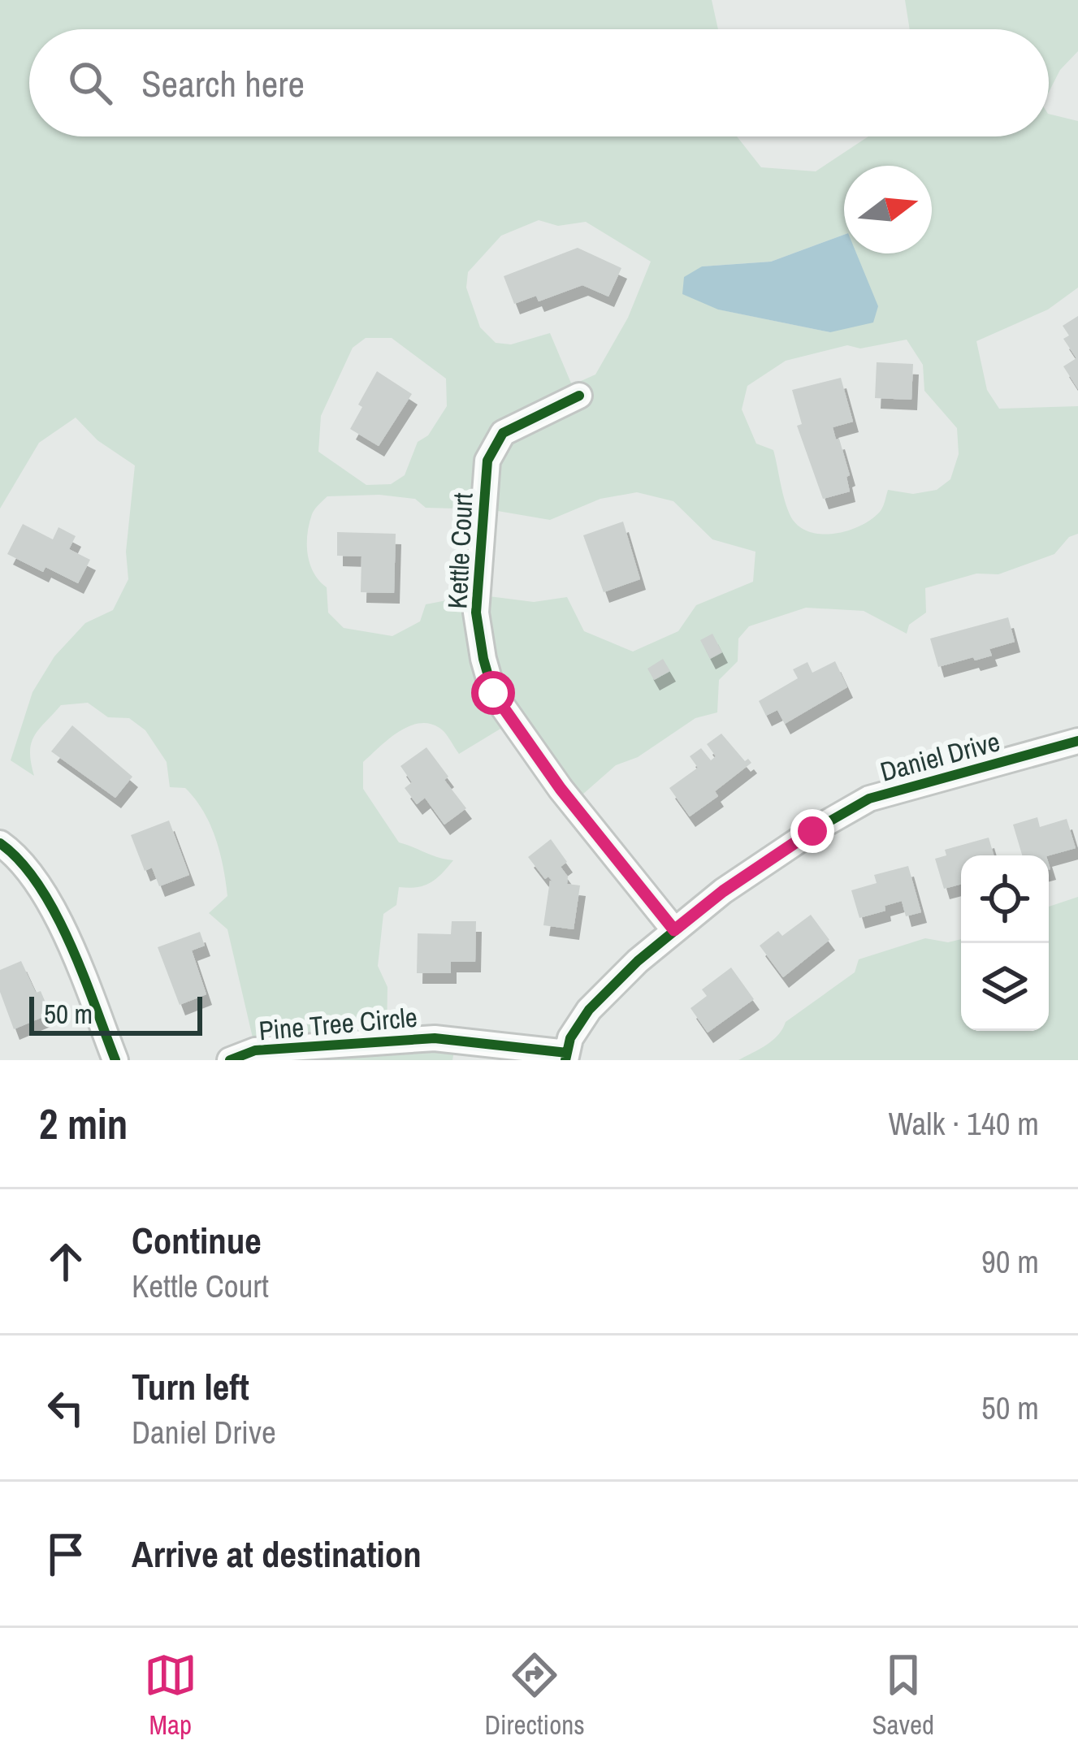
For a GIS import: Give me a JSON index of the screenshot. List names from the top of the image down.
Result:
{
  "streets": {
    "street": ["Kettle Court", "Daniel Drive", "Pine Tree Circle"]
  },
  "crossings": [
    ["Kettle Court", "Daniel Drive"],
    ["Daniel Drive", "Pine Tree Circle"]
  ],
  "scale_bar": "50 m",
  "north": "right",
  "page": {
    "search": "Search here",
    "scale": "50 m",
    "heading": ["2 min", "Walk · 140 m"],
    "list": [
      ["Continue", "Kettle Court", "90 m"],
      ["Turn left", "Daniel Drive", "50 m"],
      "Arrive at destination"
    ],
    "nav": ["Map", "Directions", "Saved"]
  }
}
